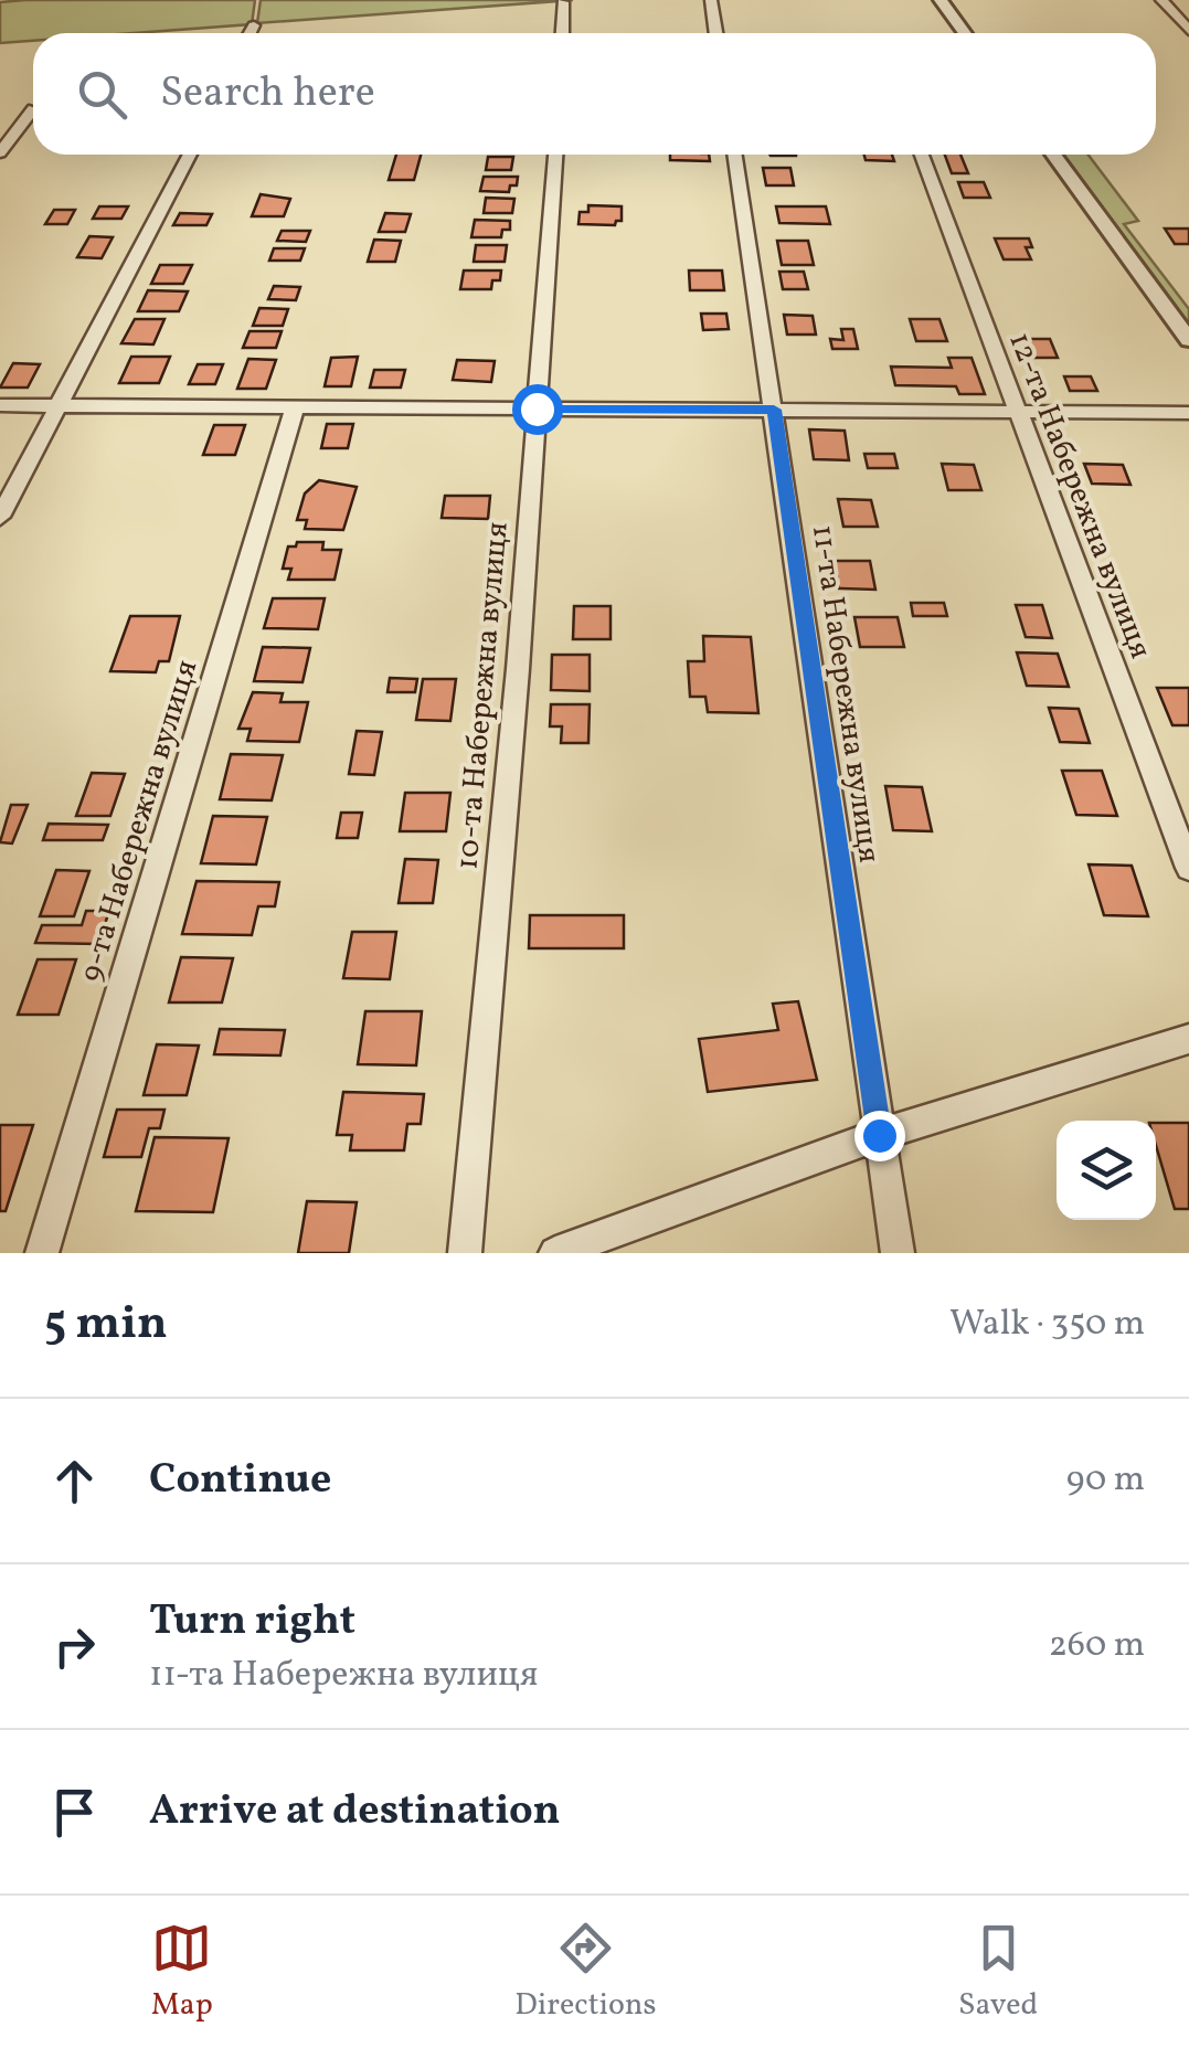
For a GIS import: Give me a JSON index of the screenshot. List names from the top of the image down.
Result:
{
  "streets": {
    "street": [
      "12-та Набережна вулиця",
      "11-та Набережна вулиця",
      "10-та Набережна вулиця",
      "9-та Набережна вулиця"
    ]
  },
  "page": {
    "search": "Search here",
    "heading": ["5 min", "Walk · 350 m"],
    "list": [
      ["Continue", "90 m"],
      ["Turn right", "11-та Набережна вулиця", "260 m"],
      "Arrive at destination"
    ],
    "nav": ["Map", "Directions", "Saved"]
  }
}
